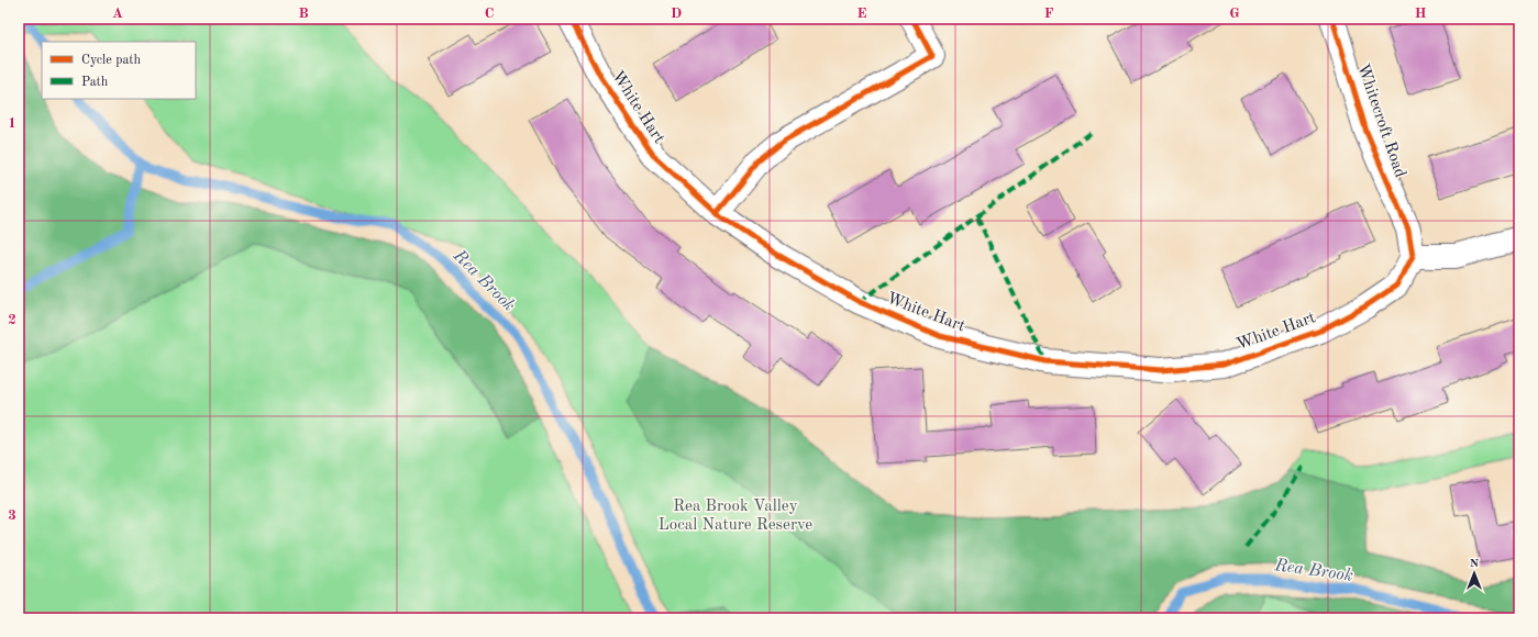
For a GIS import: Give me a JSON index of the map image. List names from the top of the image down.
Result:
{
  "streets": {
    "street": ["White Hart", "Whitecroft Road"]
  },
  "crossings": [
    ["White Hart", "Whitecroft Road"]
  ],
  "water": ["Rea Brook"],
  "parks": ["Rea Brook Valley Local Nature Reserve"],
  "legend": ["Cycle path", "Path"],
  "north": "top",
  "grid": {
    "columns": [
      "A",
      "B",
      "C",
      "D",
      "E",
      "F",
      "G",
      "H"
    ],
    "rows": ["1", "2", "3"]
  }
}
